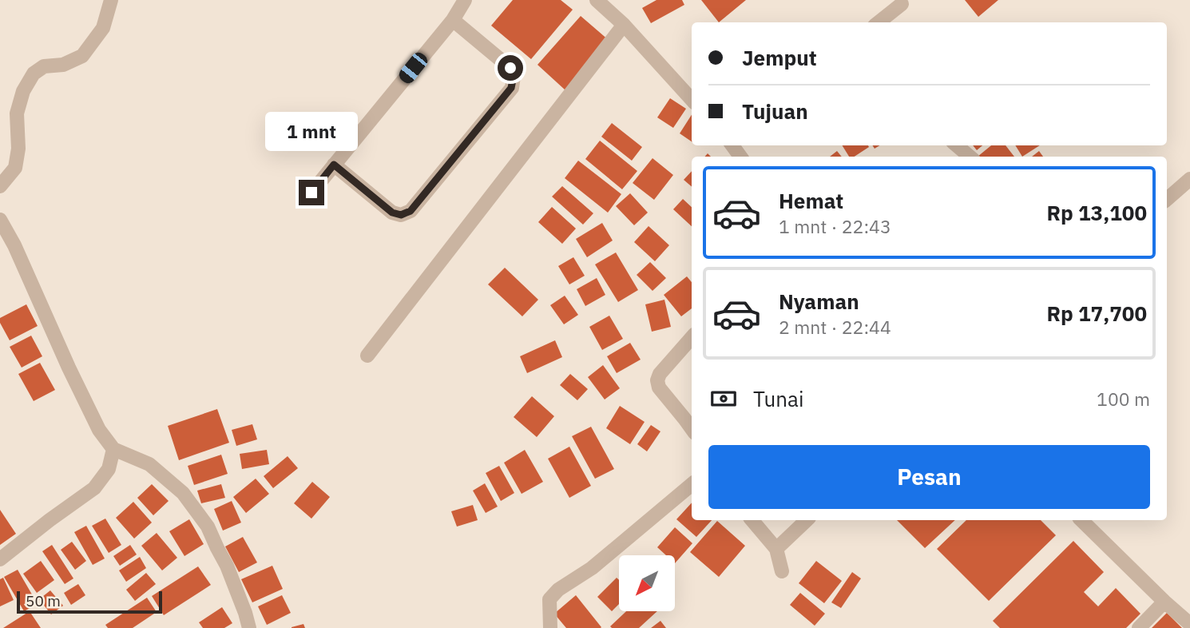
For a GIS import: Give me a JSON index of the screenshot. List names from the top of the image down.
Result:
{
  "scale_bar": "50 m",
  "north": "bottom left",
  "page": {
    "banner": ["Jemput", "Tujuan"],
    "bubble": "1 mnt",
    "list": [
      {
        "name": "Hemat",
        "note": "1 mnt · 22:43",
        "value": "Rp 13,100"
      },
      {
        "name": "Nyaman",
        "note": "2 mnt · 22:44",
        "value": "Rp 17,700"
      }
    ],
    "pay": ["Tunai", "100 m"],
    "buttons": "Pesan",
    "scale": "50 m"
  }
}
